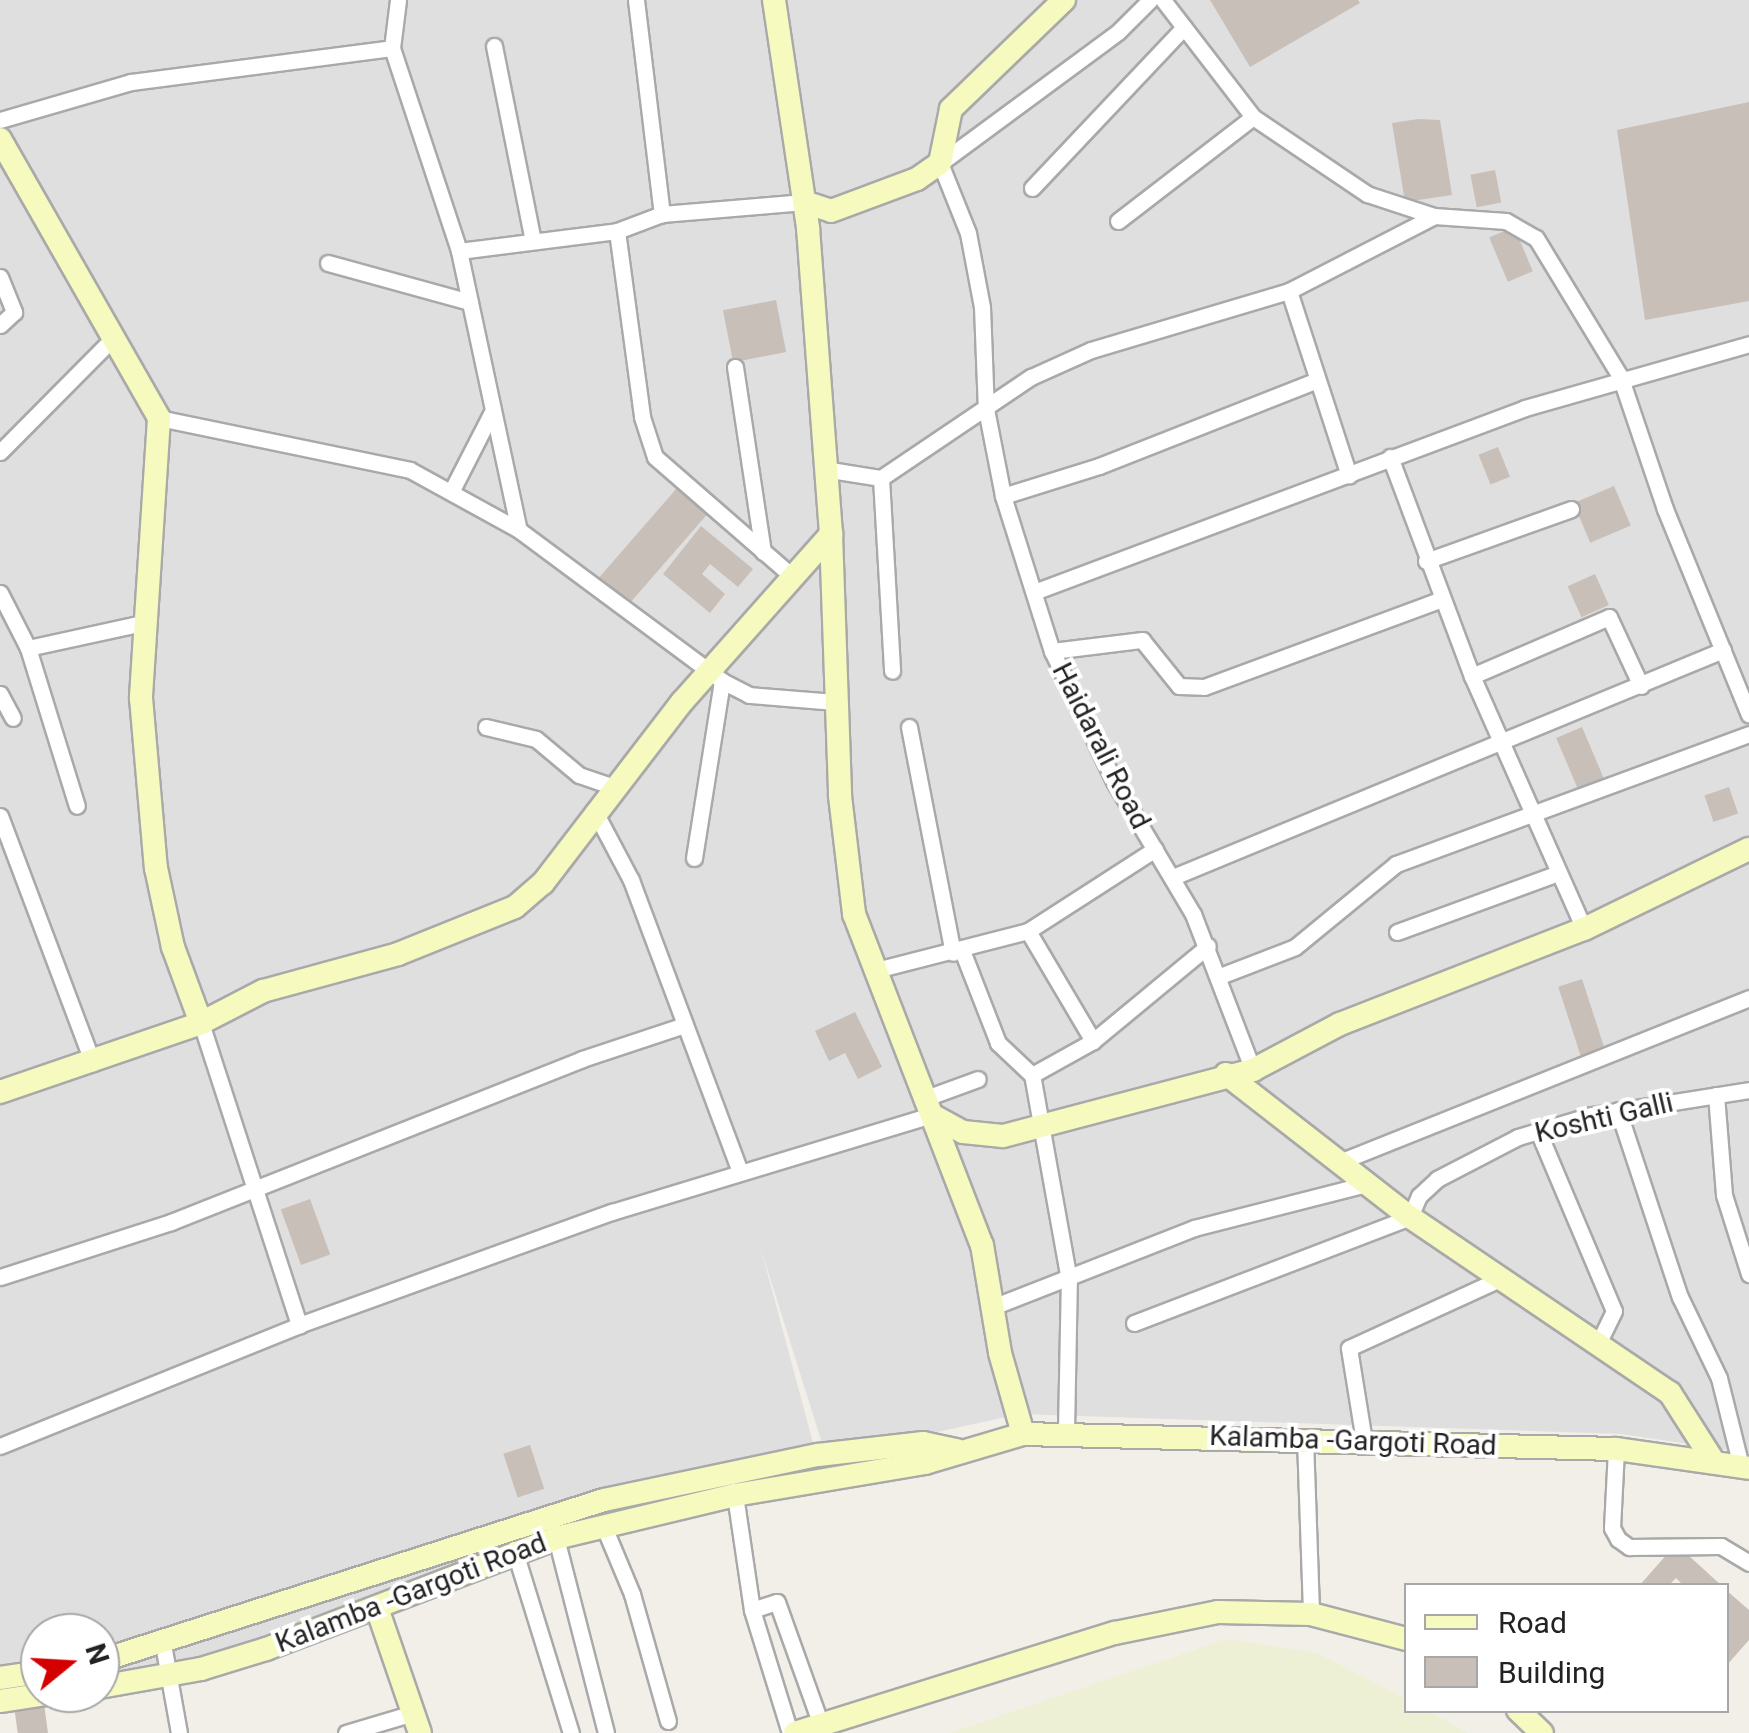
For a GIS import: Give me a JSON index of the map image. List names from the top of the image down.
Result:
{
  "streets": {
    "street": ["Haidarali Road", "Koshti Galli", "Kalamba -Gargoti Road"]
  },
  "legend": ["Road", "Building"],
  "north": "right"
}
